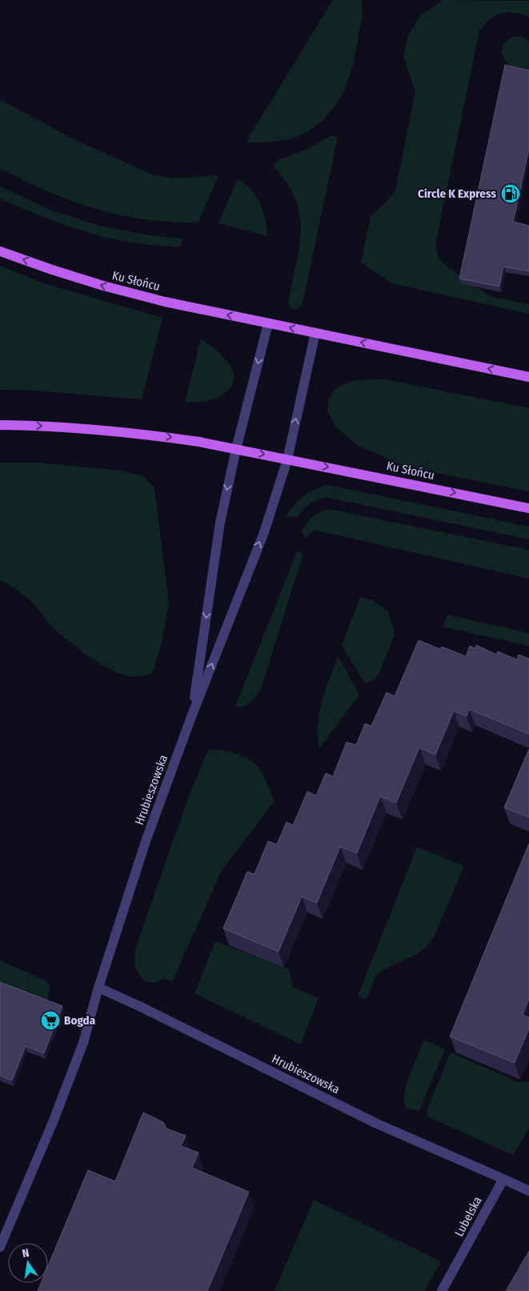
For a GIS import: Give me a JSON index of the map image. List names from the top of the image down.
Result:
{
  "streets": {
    "main road": ["Ku Słońcu"],
    "street": ["Hrubieszowska", "Lubelska"]
  },
  "crossings": [
    ["Ku Słońcu", "Hrubieszowska"],
    ["Hrubieszowska", "Lubelska"]
  ],
  "places": {
    "fuel station": ["Circle K Express"],
    "supermarket": ["Bogda"]
  },
  "north": "top"
}
